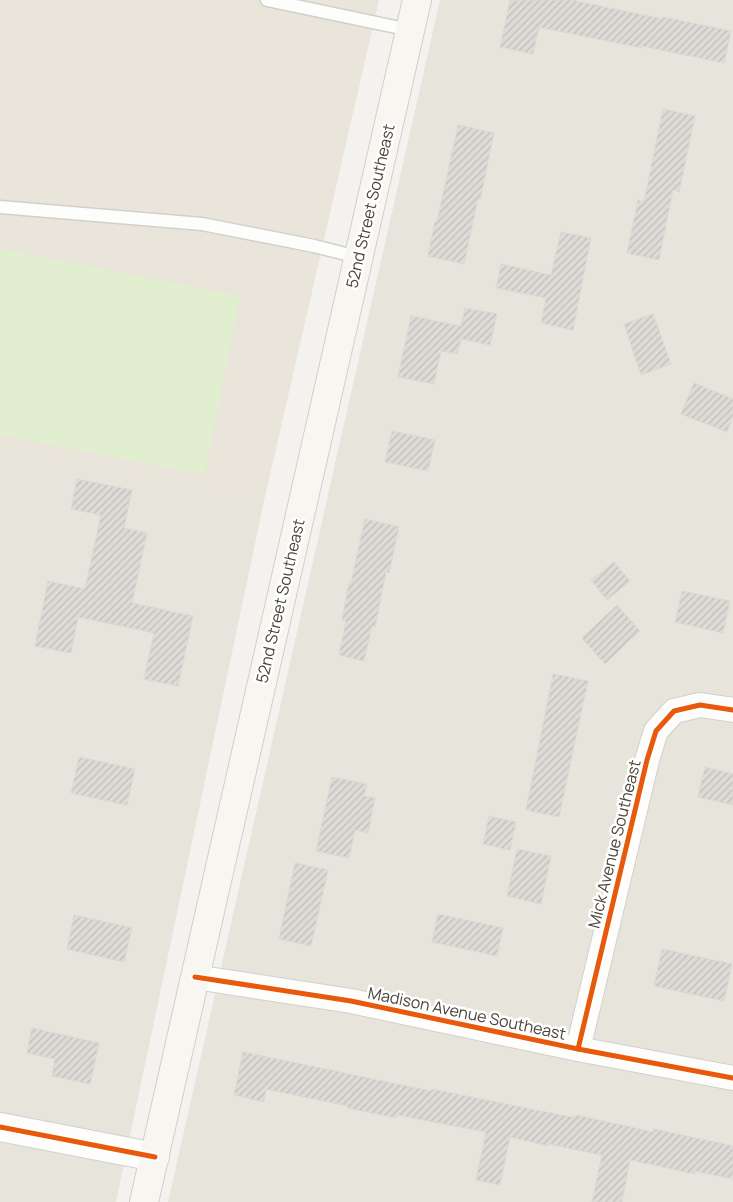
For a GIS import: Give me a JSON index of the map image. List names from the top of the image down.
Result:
{
  "streets": {
    "main road": ["52nd Street Southeast"],
    "street": ["Mick Avenue Southeast", "Madison Avenue Southeast"]
  },
  "crossings": [
    ["52nd Street Southeast", "Madison Avenue Southeast"],
    ["Mick Avenue Southeast", "Madison Avenue Southeast"]
  ]
}
